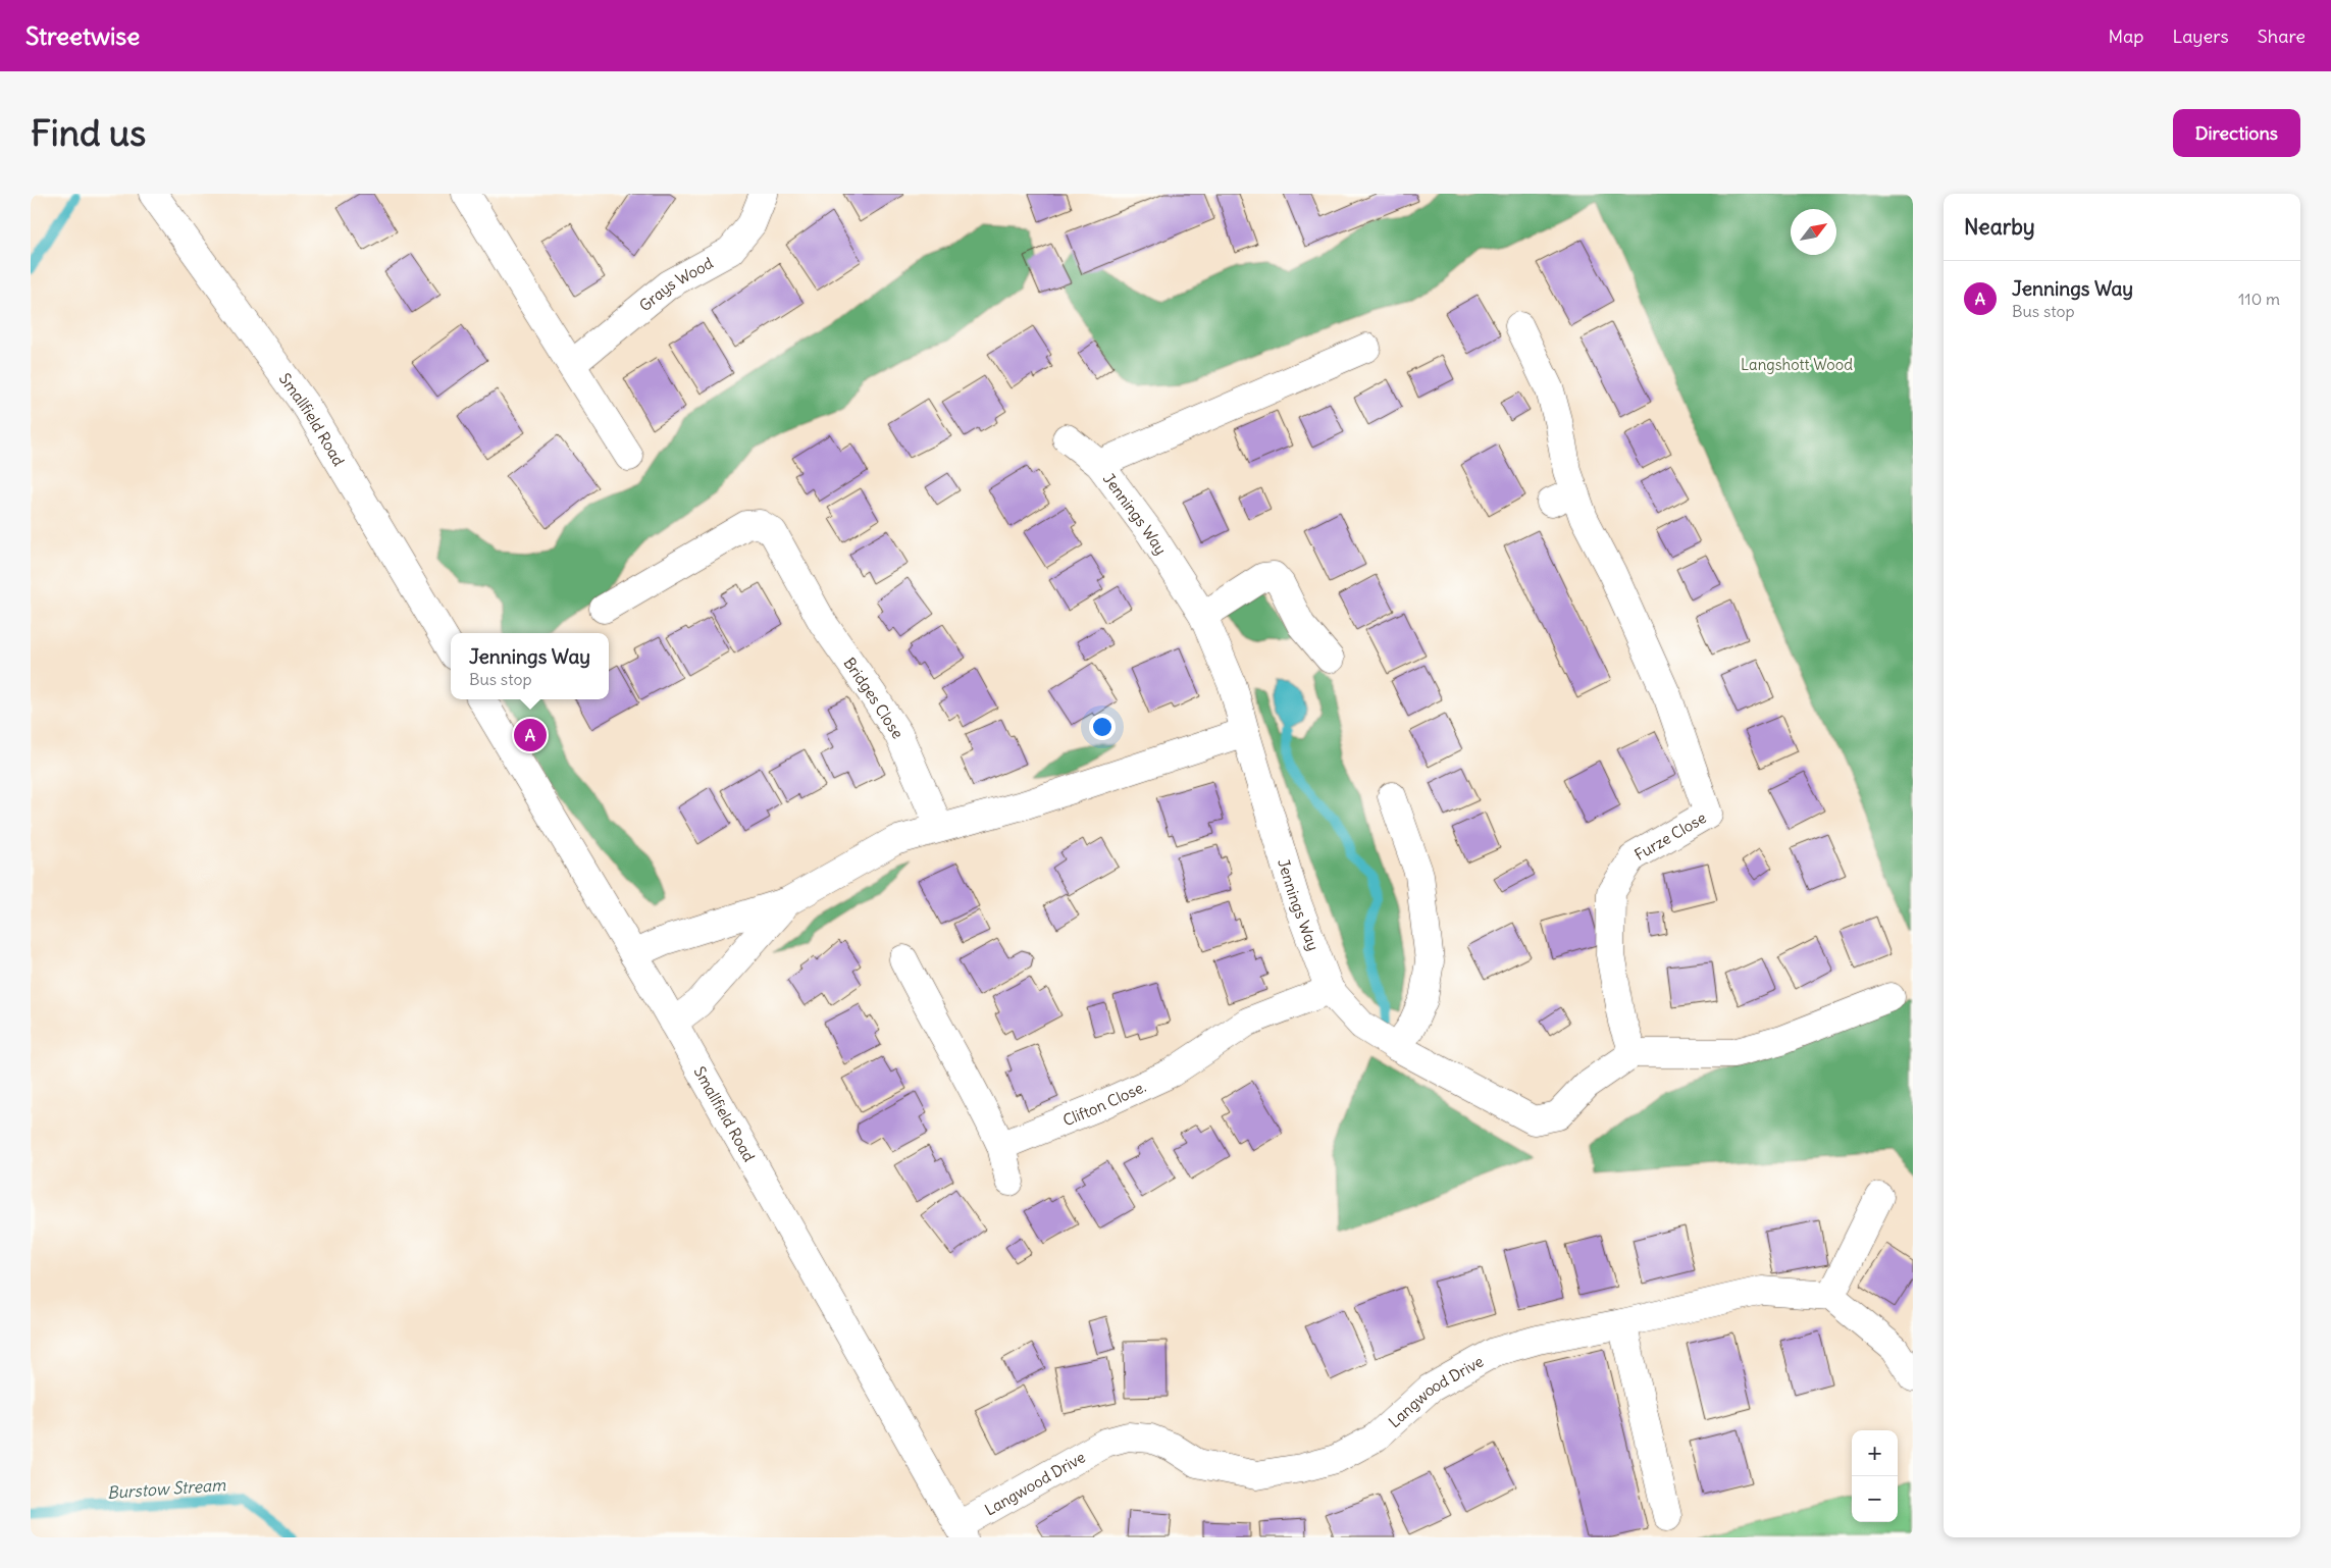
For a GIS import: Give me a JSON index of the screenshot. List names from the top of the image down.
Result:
{
  "streets": {
    "street": [
      "Grays Wood",
      "Smallfield Road",
      "Jennings Way",
      "Bridges Close",
      "Furze Close",
      "Clifton Close.",
      "Langwood Drive"
    ]
  },
  "crossings": [
    ["Smallfield Road", "Langwood Drive"],
    ["Jennings Way", "Clifton Close."]
  ],
  "water": ["Burstow Stream"],
  "parks": ["Langshott Wood"],
  "north": "top right",
  "page": {
    "header": "Streetwise",
    "nav": ["Map", "Layers", "Share"],
    "buttons": "Directions",
    "title": "Find us",
    "heading": "Nearby",
    "list": [
      {
        "mark": "A",
        "name": "Jennings Way",
        "note": "Bus stop",
        "value": "110 m"
      }
    ],
    "popup": ["Jennings Way", "Bus stop"],
    "pins": "A",
    "map_buttons": ["+", "−"]
  }
}
